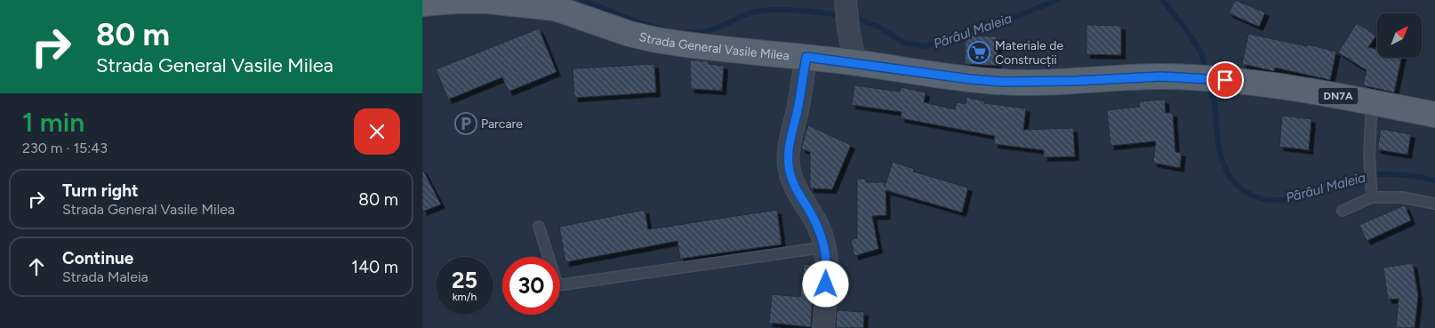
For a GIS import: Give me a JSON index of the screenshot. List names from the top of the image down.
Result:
{
  "streets": {
    "main road": ["Strada General Vasile Milea", "DN7A"]
  },
  "crossings": [
    ["Strada General Vasile Milea", "DN7A"]
  ],
  "water": ["Pârâul Maleia"],
  "places": {
    "supermarket": ["Materiale de Construcții"],
    "parking": ["Parcare"]
  },
  "north": "top right",
  "page": {
    "turn": ["80 m", "Strada General Vasile Milea"],
    "heading": ["1 min", "230 m · 15:43"],
    "list": [
      {
        "name": "Turn right",
        "note": "Strada General Vasile Milea",
        "value": "80 m"
      },
      {
        "name": "Continue",
        "note": "Strada Maleia",
        "value": "140 m"
      }
    ],
    "speed": "25 km/h",
    "limit": "30"
  }
}
